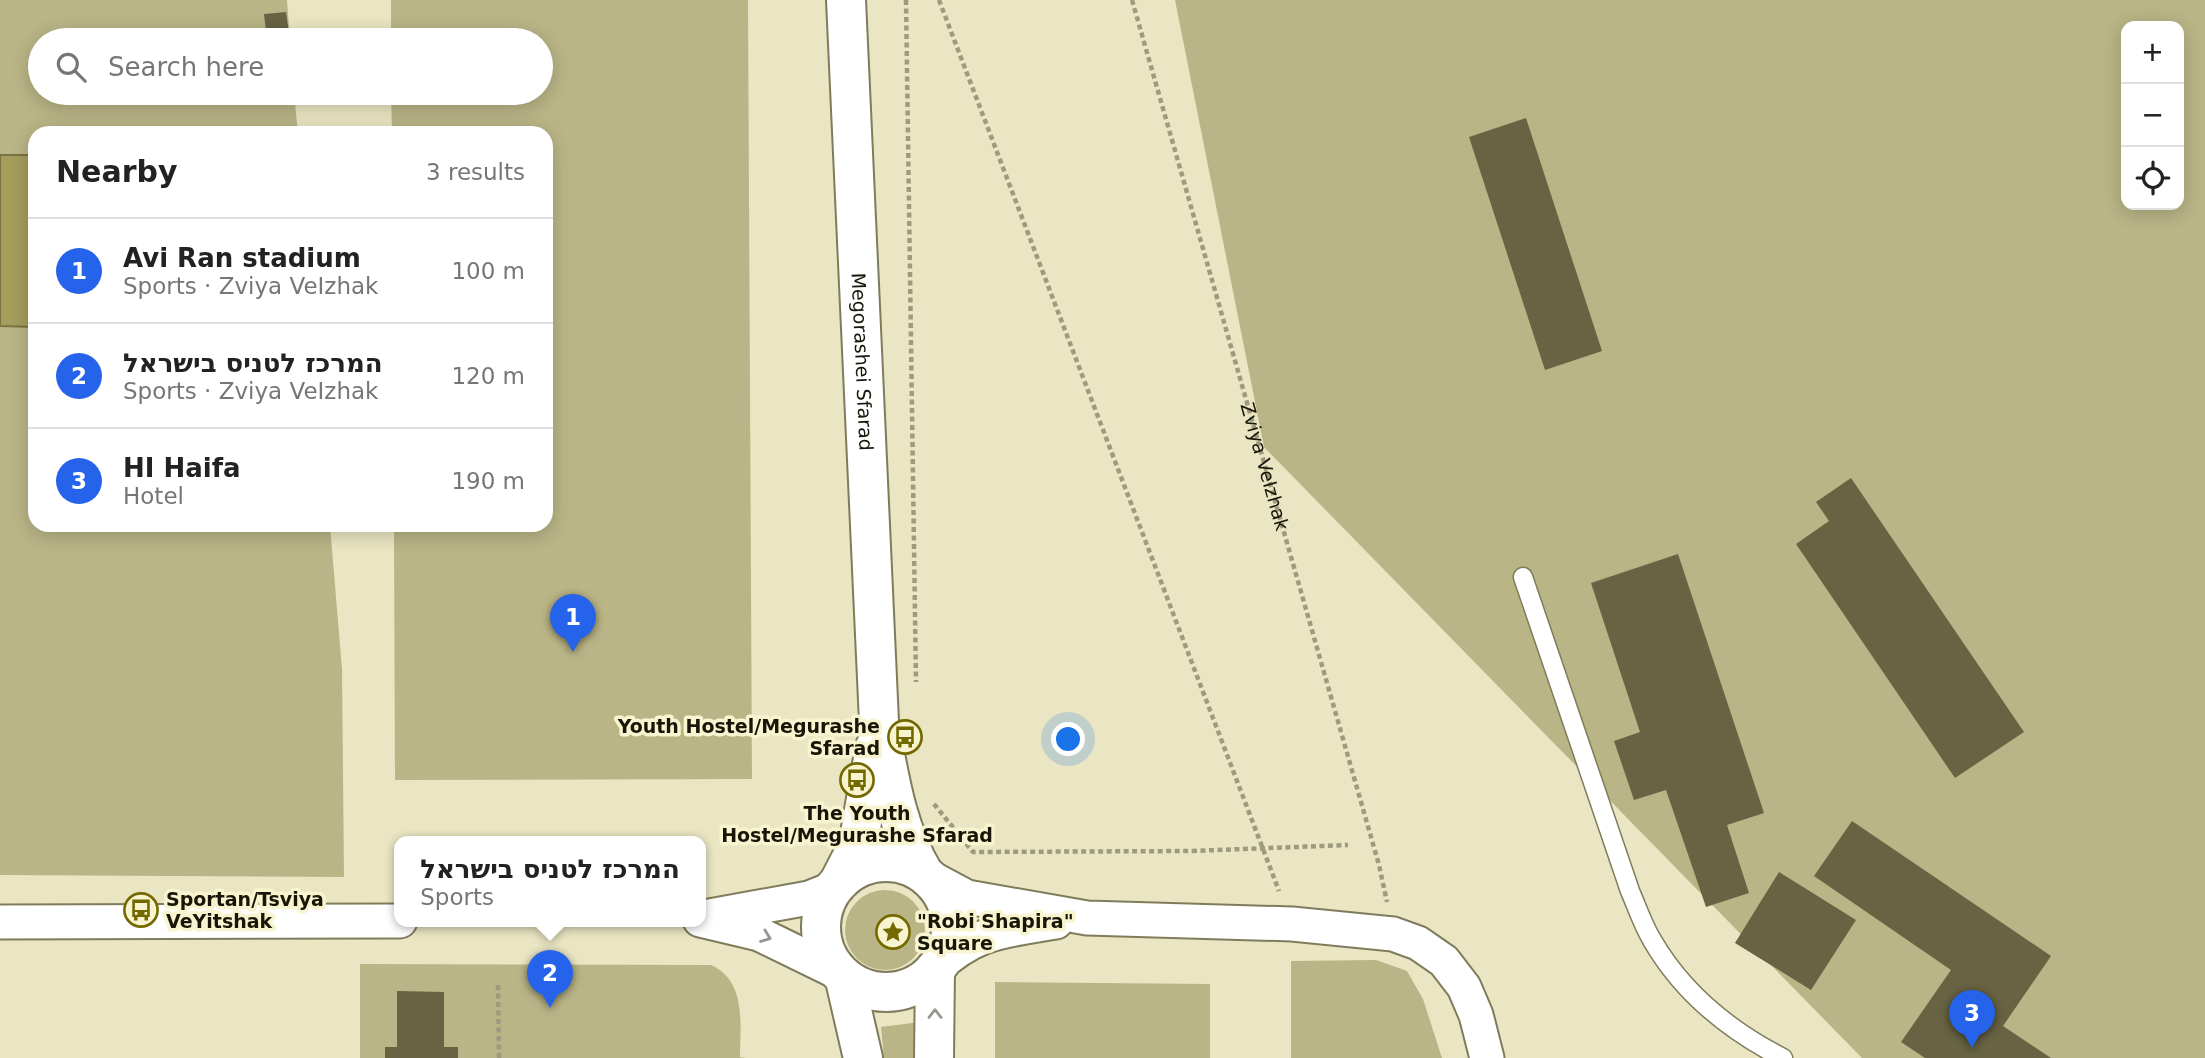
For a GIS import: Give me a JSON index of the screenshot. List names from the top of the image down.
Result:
{
  "streets": {
    "street": ["Megorashei Sfarad"],
    "path": ["Zviya VeIzhak"]
  },
  "places": {
    "bus stop": ["Youth Hostel/Megurashe Sfarad", "The Youth Hostel/Megurashe Sfarad", "Sportan/Tsviya VeYitshak"],
    "place": ["\"Robi Shapira\" Square"]
  },
  "page": {
    "map_buttons": ["+", "−"],
    "search": "Search here",
    "heading": ["Nearby", "3 results"],
    "list": [
      {
        "mark": "1",
        "name": "Avi Ran stadium",
        "note": "Sports · Zviya VeIzhak",
        "value": "100 m"
      },
      {
        "mark": "2",
        "name": "המרכז לטניס בישראל",
        "note": "Sports · Zviya VeIzhak",
        "value": "120 m"
      },
      {
        "mark": "3",
        "name": "HI Haifa",
        "note": "Hotel",
        "value": "190 m"
      }
    ],
    "pins": ["1", "2", "3"],
    "popup": ["המרכז לטניס בישראל", "Sports"]
  }
}
